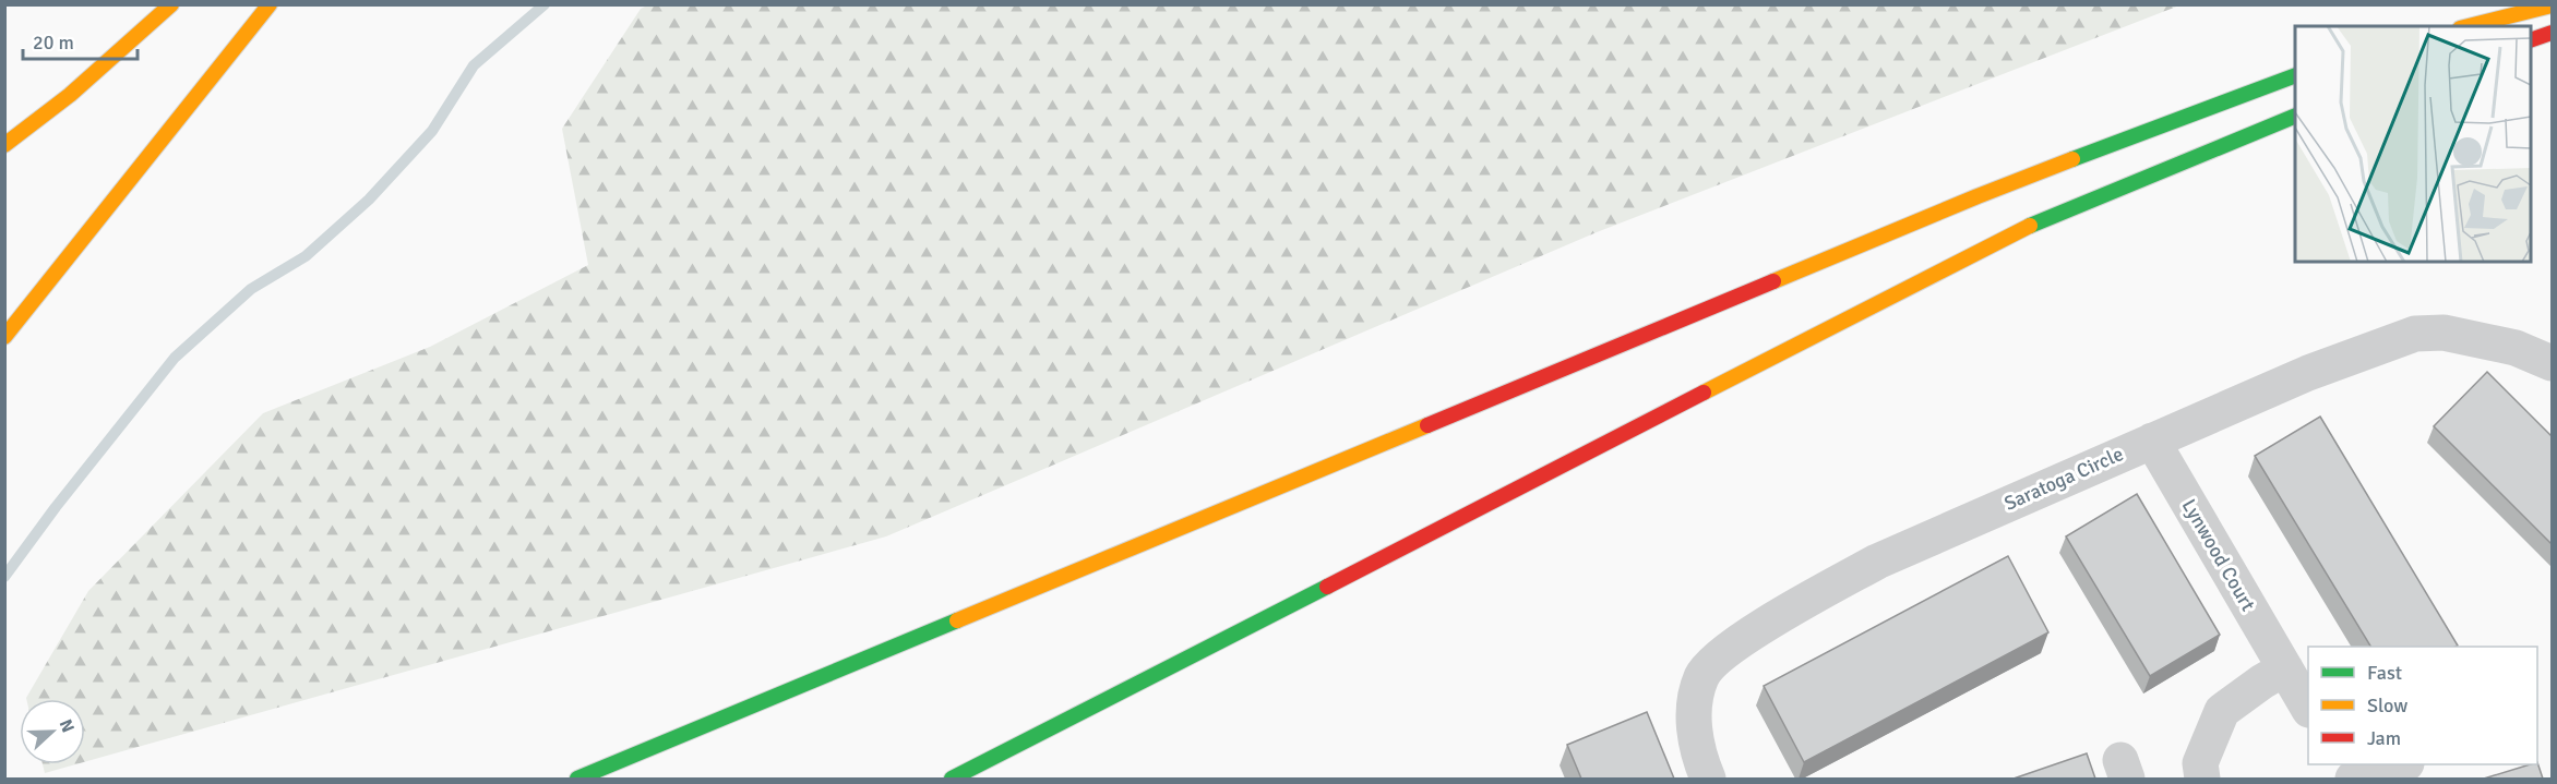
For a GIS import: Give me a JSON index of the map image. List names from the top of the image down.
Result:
{
  "streets": {
    "street": ["Saratoga Circle", "Lynwood Court"]
  },
  "crossings": [
    ["Saratoga Circle", "Lynwood Court"]
  ],
  "legend": ["Fast", "Slow", "Jam"],
  "scale_bar": "20 m",
  "north": "right"
}
